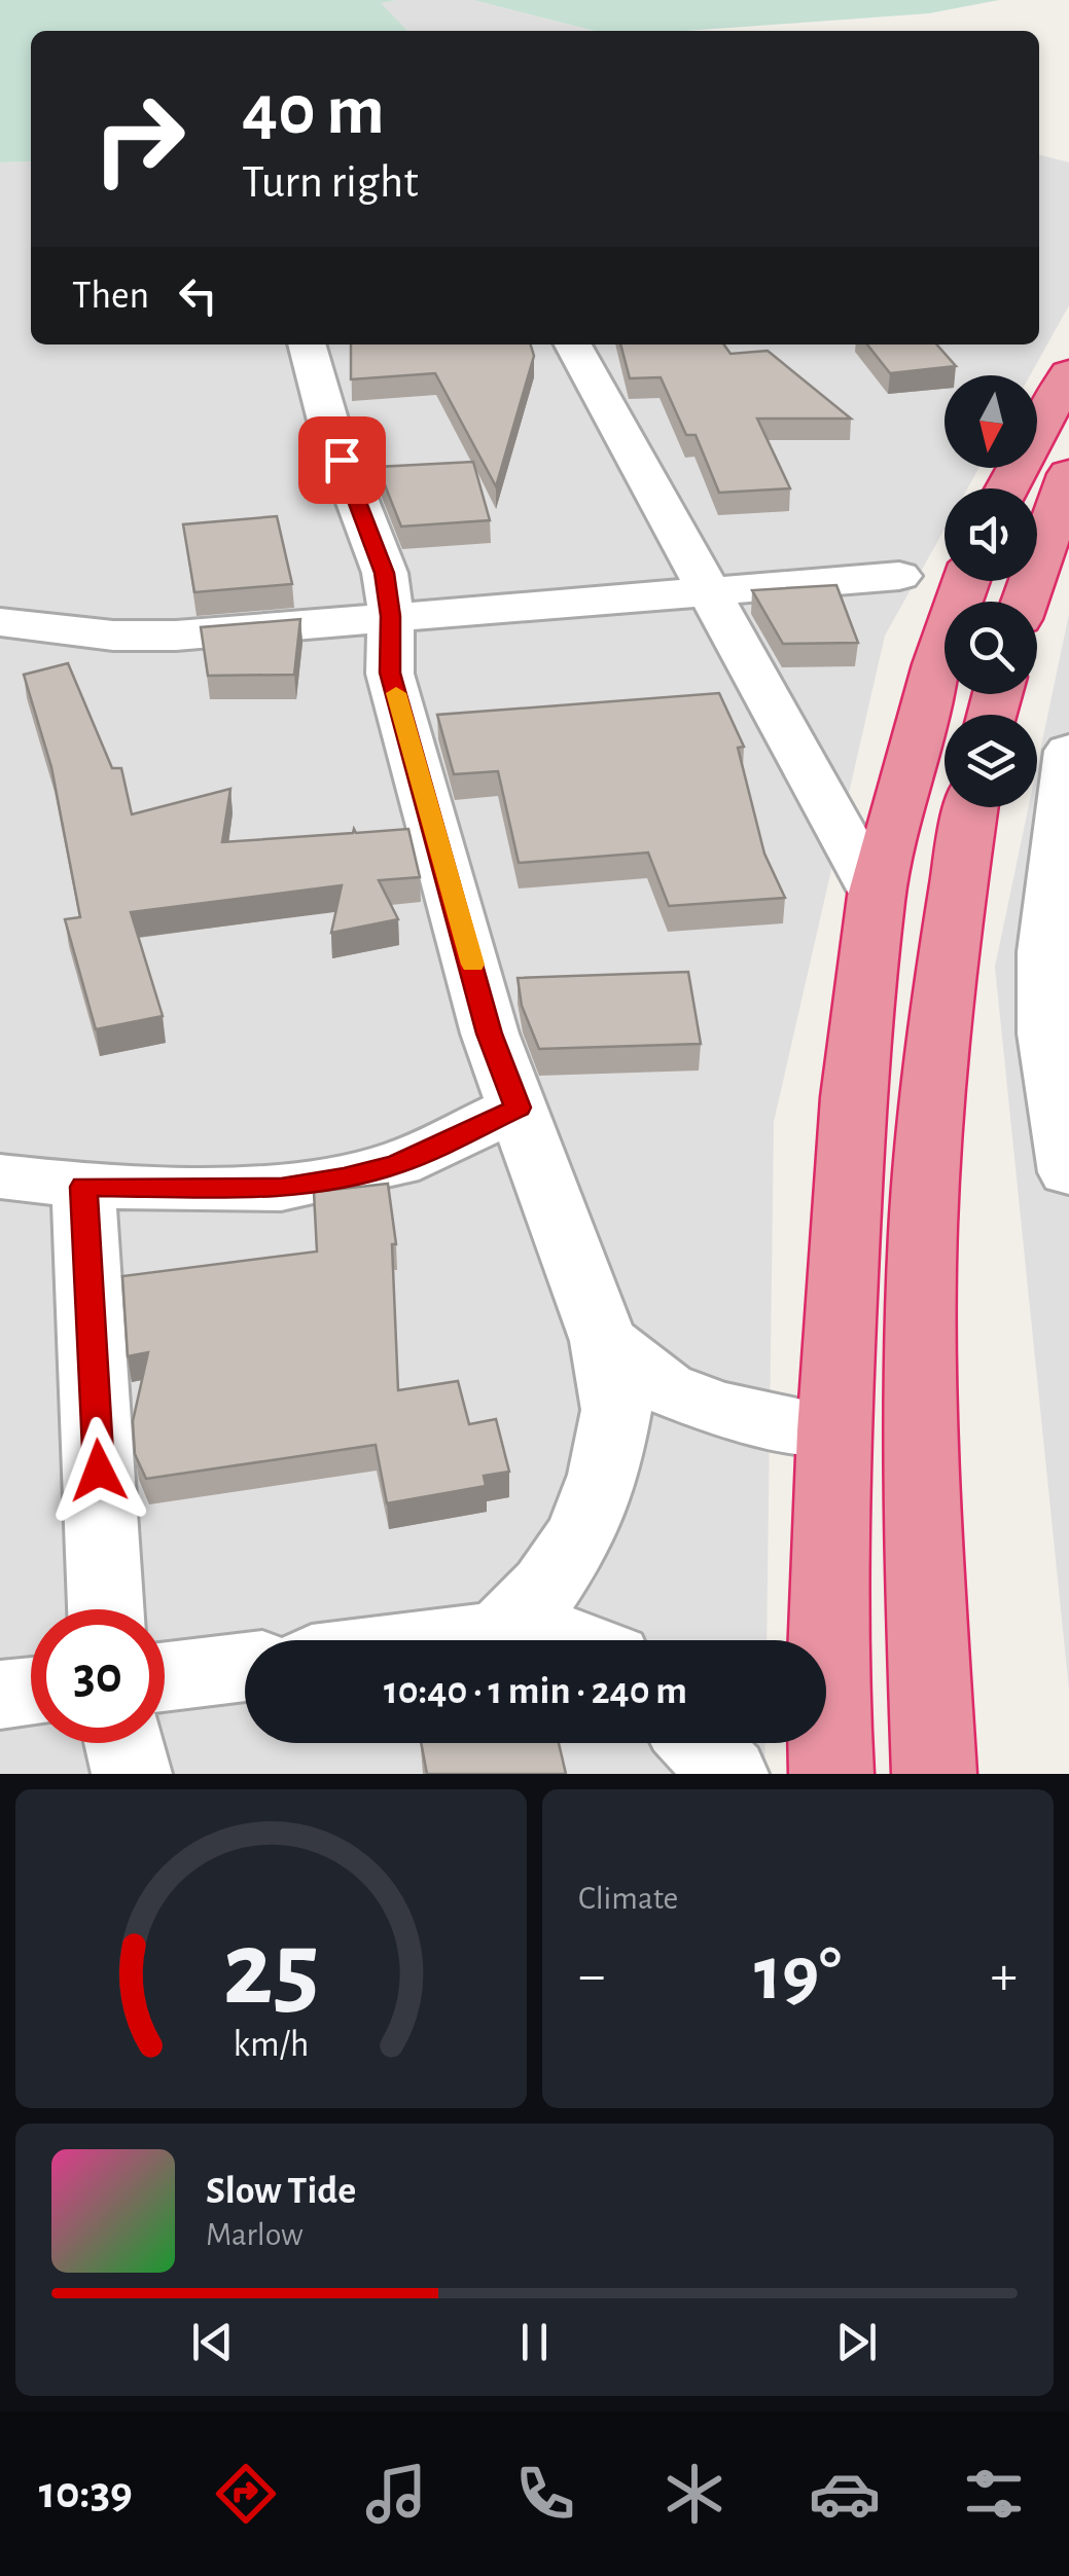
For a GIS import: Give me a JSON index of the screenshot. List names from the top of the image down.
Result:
{
  "north": "bottom",
  "page": {
    "turn": ["40 m", "Turn right"],
    "then": "Then",
    "limit": "30",
    "trip": "10:40 · 1 min · 240 m",
    "tile": "Climate",
    "heat": ["−", "19°", "+"],
    "song": ["Slow Tide", "Marlow"],
    "tabs": "10:39",
    "gauge": ["25", "km/h"]
  }
}
